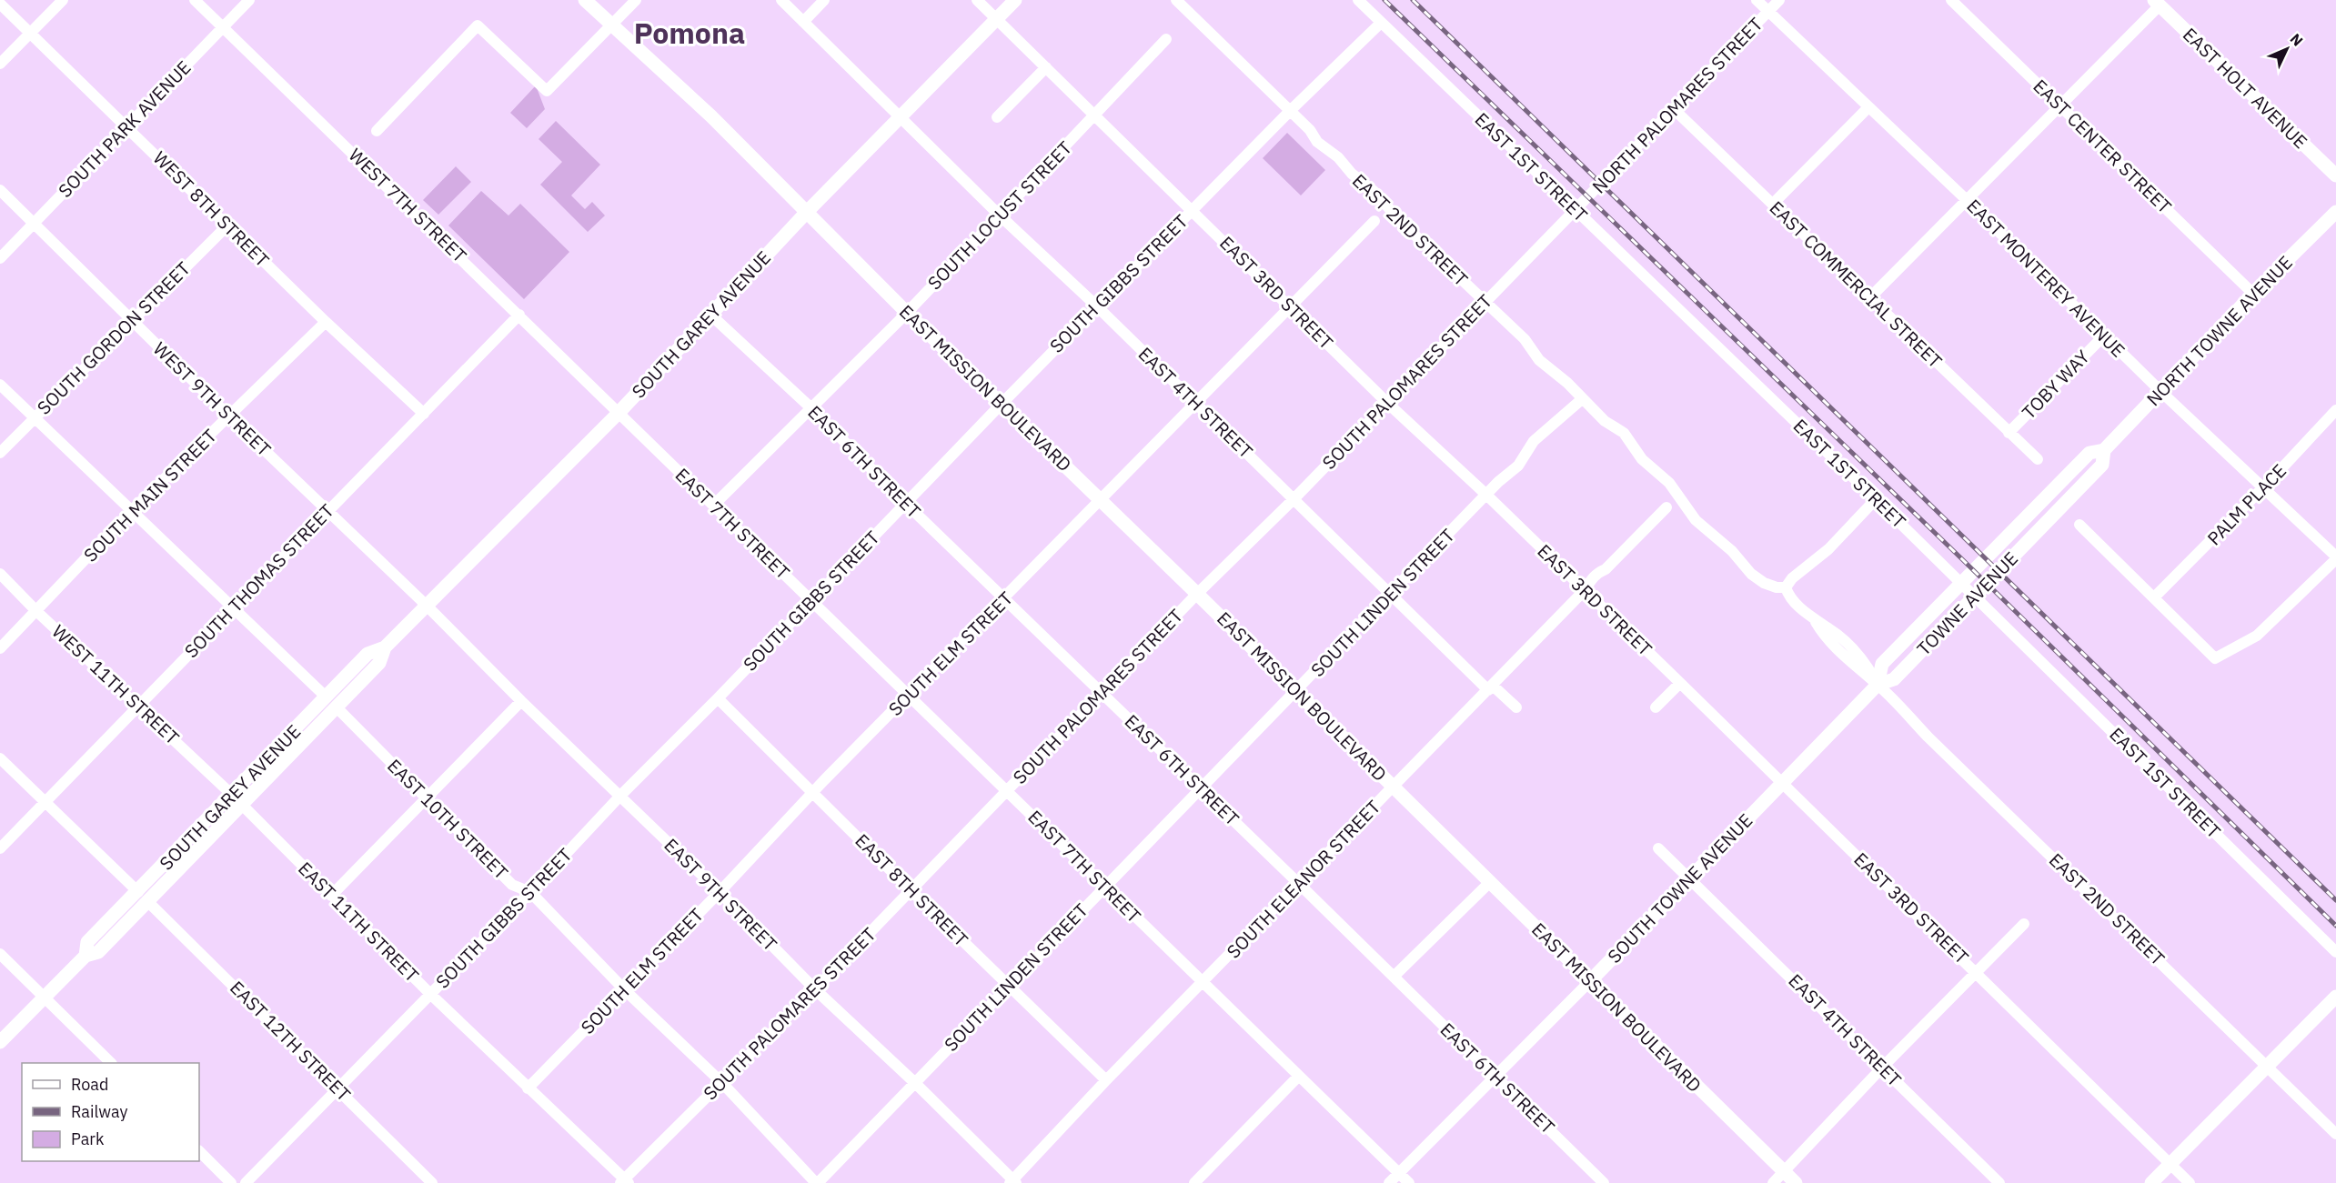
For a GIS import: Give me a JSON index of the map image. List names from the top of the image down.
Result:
{
  "streets": {
    "main road": [
      "EAST HOLT AVENUE",
      "SOUTH GAREY AVENUE",
      "NORTH TOWNE AVENUE",
      "EAST MISSION BOULEVARD",
      "TOWNE AVENUE",
      "SOUTH TOWNE AVENUE"
    ],
    "street": [
      "NORTH PALOMARES STREET",
      "SOUTH PARK AVENUE",
      "EAST CENTER STREET",
      "EAST 1ST STREET",
      "WEST 7TH STREET",
      "WEST 8TH STREET",
      "SOUTH LOCUST STREET",
      "EAST 2ND STREET",
      "EAST MONTEREY AVENUE",
      "SOUTH GIBBS STREET",
      "EAST COMMERCIAL STREET",
      "EAST 3RD STREET",
      "SOUTH GORDON STREET",
      "SOUTH PALOMARES STREET",
      "TOBY WAY",
      "WEST 9TH STREET",
      "EAST 4TH STREET",
      "EAST 6TH STREET",
      "SOUTH MAIN STREET",
      "PALM PLACE",
      "EAST 7TH STREET",
      "SOUTH THOMAS STREET",
      "SOUTH LINDEN STREET",
      "SOUTH ELM STREET",
      "WEST 11TH STREET",
      "EAST 10TH STREET",
      "SOUTH ELEANOR STREET",
      "EAST 8TH STREET",
      "EAST 9TH STREET",
      "EAST 11TH STREET",
      "EAST 12TH STREET"
    ]
  },
  "crossings": [
    ["NORTH PALOMARES STREET", "EAST 1ST STREET"],
    ["NORTH PALOMARES STREET", "EAST MONTEREY AVENUE"],
    ["NORTH PALOMARES STREET", "EAST COMMERCIAL STREET"],
    ["NORTH PALOMARES STREET", "SOUTH PALOMARES STREET"],
    ["SOUTH PARK AVENUE", "WEST 7TH STREET"],
    ["SOUTH PARK AVENUE", "WEST 8TH STREET"],
    ["SOUTH PARK AVENUE", "WEST 9TH STREET"],
    ["EAST CENTER STREET", "NORTH TOWNE AVENUE"],
    ["EAST 1ST STREET", "SOUTH GIBBS STREET"],
    ["EAST 1ST STREET", "SOUTH PALOMARES STREET"],
    ["WEST 7TH STREET", "SOUTH GAREY AVENUE"],
    ["WEST 7TH STREET", "EAST 7TH STREET"],
    ["WEST 7TH STREET", "SOUTH THOMAS STREET"],
    ["WEST 8TH STREET", "SOUTH GORDON STREET"],
    ["WEST 8TH STREET", "SOUTH MAIN STREET"],
    ["WEST 8TH STREET", "SOUTH THOMAS STREET"],
    ["SOUTH LOCUST STREET", "EAST 3RD STREET"],
    ["SOUTH LOCUST STREET", "EAST MISSION BOULEVARD"],
    ["SOUTH LOCUST STREET", "EAST 4TH STREET"],
    ["SOUTH LOCUST STREET", "EAST 6TH STREET"],
    ["SOUTH LOCUST STREET", "EAST 7TH STREET"],
    ["EAST 2ND STREET", "SOUTH GIBBS STREET"],
    ["EAST 2ND STREET", "NORTH TOWNE AVENUE"],
    ["EAST 2ND STREET", "SOUTH PALOMARES STREET"],
    ["EAST 2ND STREET", "SOUTH LINDEN STREET"],
    ["EAST 2ND STREET", "TOWNE AVENUE"],
    ["EAST 2ND STREET", "SOUTH TOWNE AVENUE"],
    ["EAST MONTEREY AVENUE", "NORTH TOWNE AVENUE"],
    ["EAST MONTEREY AVENUE", "TOBY WAY"],
    ["EAST MONTEREY AVENUE", "PALM PLACE"],
    ["SOUTH GIBBS STREET", "EAST 3RD STREET"],
    ["SOUTH GIBBS STREET", "EAST MISSION BOULEVARD"],
    ["SOUTH GIBBS STREET", "EAST 4TH STREET"],
    ["SOUTH GIBBS STREET", "EAST 6TH STREET"],
    ["SOUTH GIBBS STREET", "EAST 7TH STREET"],
    ["SOUTH GIBBS STREET", "EAST 10TH STREET"],
    ["SOUTH GIBBS STREET", "EAST 8TH STREET"],
    ["SOUTH GIBBS STREET", "EAST 9TH STREET"],
    ["SOUTH GIBBS STREET", "EAST 11TH STREET"],
    ["SOUTH GIBBS STREET", "EAST 12TH STREET"],
    ["EAST COMMERCIAL STREET", "TOBY WAY"],
    ["EAST 3RD STREET", "SOUTH GAREY AVENUE"],
    ["EAST 3RD STREET", "SOUTH PALOMARES STREET"],
    ["EAST 3RD STREET", "SOUTH LINDEN STREET"],
    ["EAST 3RD STREET", "SOUTH ELM STREET"],
    ["EAST 3RD STREET", "SOUTH ELEANOR STREET"],
    ["EAST 3RD STREET", "SOUTH TOWNE AVENUE"],
    ["SOUTH GAREY AVENUE", "EAST MISSION BOULEVARD"],
    ["SOUTH GAREY AVENUE", "WEST 9TH STREET"],
    ["SOUTH GAREY AVENUE", "EAST 4TH STREET"],
    ["SOUTH GAREY AVENUE", "EAST 6TH STREET"],
    ["SOUTH GAREY AVENUE", "EAST 7TH STREET"],
    ["SOUTH GAREY AVENUE", "WEST 11TH STREET"],
    ["SOUTH GAREY AVENUE", "EAST 10TH STREET"],
    ["SOUTH GAREY AVENUE", "EAST 9TH STREET"],
    ["SOUTH GAREY AVENUE", "EAST 11TH STREET"],
    ["SOUTH GAREY AVENUE", "EAST 12TH STREET"],
    ["NORTH TOWNE AVENUE", "TOWNE AVENUE"],
    ["NORTH TOWNE AVENUE", "SOUTH TOWNE AVENUE"],
    ["SOUTH GORDON STREET", "WEST 9TH STREET"],
    ["SOUTH GORDON STREET", "EAST 10TH STREET"],
    ["SOUTH PALOMARES STREET", "EAST MISSION BOULEVARD"],
    ["SOUTH PALOMARES STREET", "EAST 4TH STREET"],
    ["SOUTH PALOMARES STREET", "EAST 6TH STREET"],
    ["SOUTH PALOMARES STREET", "EAST 7TH STREET"],
    ["SOUTH PALOMARES STREET", "EAST 10TH STREET"],
    ["SOUTH PALOMARES STREET", "EAST 8TH STREET"],
    ["SOUTH PALOMARES STREET", "EAST 9TH STREET"],
    ["SOUTH PALOMARES STREET", "EAST 11TH STREET"],
    ["EAST MISSION BOULEVARD", "SOUTH LINDEN STREET"],
    ["EAST MISSION BOULEVARD", "SOUTH ELM STREET"],
    ["EAST MISSION BOULEVARD", "SOUTH ELEANOR STREET"],
    ["EAST MISSION BOULEVARD", "SOUTH TOWNE AVENUE"],
    ["WEST 9TH STREET", "SOUTH MAIN STREET"],
    ["WEST 9TH STREET", "SOUTH THOMAS STREET"],
    ["WEST 9TH STREET", "EAST 9TH STREET"],
    ["EAST 4TH STREET", "SOUTH LINDEN STREET"],
    ["EAST 4TH STREET", "SOUTH ELM STREET"],
    ["EAST 4TH STREET", "SOUTH ELEANOR STREET"],
    ["EAST 4TH STREET", "SOUTH TOWNE AVENUE"],
    ["EAST 6TH STREET", "SOUTH LINDEN STREET"],
    ["EAST 6TH STREET", "SOUTH ELM STREET"],
    ["EAST 6TH STREET", "SOUTH ELEANOR STREET"],
    ["EAST 6TH STREET", "SOUTH TOWNE AVENUE"],
    ["SOUTH MAIN STREET", "WEST 11TH STREET"],
    ["SOUTH MAIN STREET", "EAST 10TH STREET"],
    ["EAST 7TH STREET", "SOUTH LINDEN STREET"],
    ["EAST 7TH STREET", "SOUTH ELM STREET"],
    ["EAST 7TH STREET", "SOUTH ELEANOR STREET"],
    ["EAST 7TH STREET", "SOUTH TOWNE AVENUE"],
    ["SOUTH THOMAS STREET", "WEST 11TH STREET"],
    ["SOUTH THOMAS STREET", "EAST 10TH STREET"],
    ["SOUTH THOMAS STREET", "EAST 12TH STREET"],
    ["SOUTH LINDEN STREET", "EAST 10TH STREET"],
    ["SOUTH LINDEN STREET", "EAST 8TH STREET"],
    ["SOUTH LINDEN STREET", "EAST 9TH STREET"],
    ["TOWNE AVENUE", "SOUTH TOWNE AVENUE"],
    ["SOUTH ELM STREET", "EAST 10TH STREET"],
    ["SOUTH ELM STREET", "EAST 8TH STREET"],
    ["SOUTH ELM STREET", "EAST 9TH STREET"],
    ["SOUTH ELM STREET", "EAST 11TH STREET"],
    ["WEST 11TH STREET", "EAST 11TH STREET"],
    ["SOUTH ELEANOR STREET", "EAST 8TH STREET"],
    ["SOUTH ELEANOR STREET", "EAST 9TH STREET"]
  ],
  "districts": ["Pomona"],
  "legend": ["Road", "Railway", "Park"],
  "north": "top right"
}
